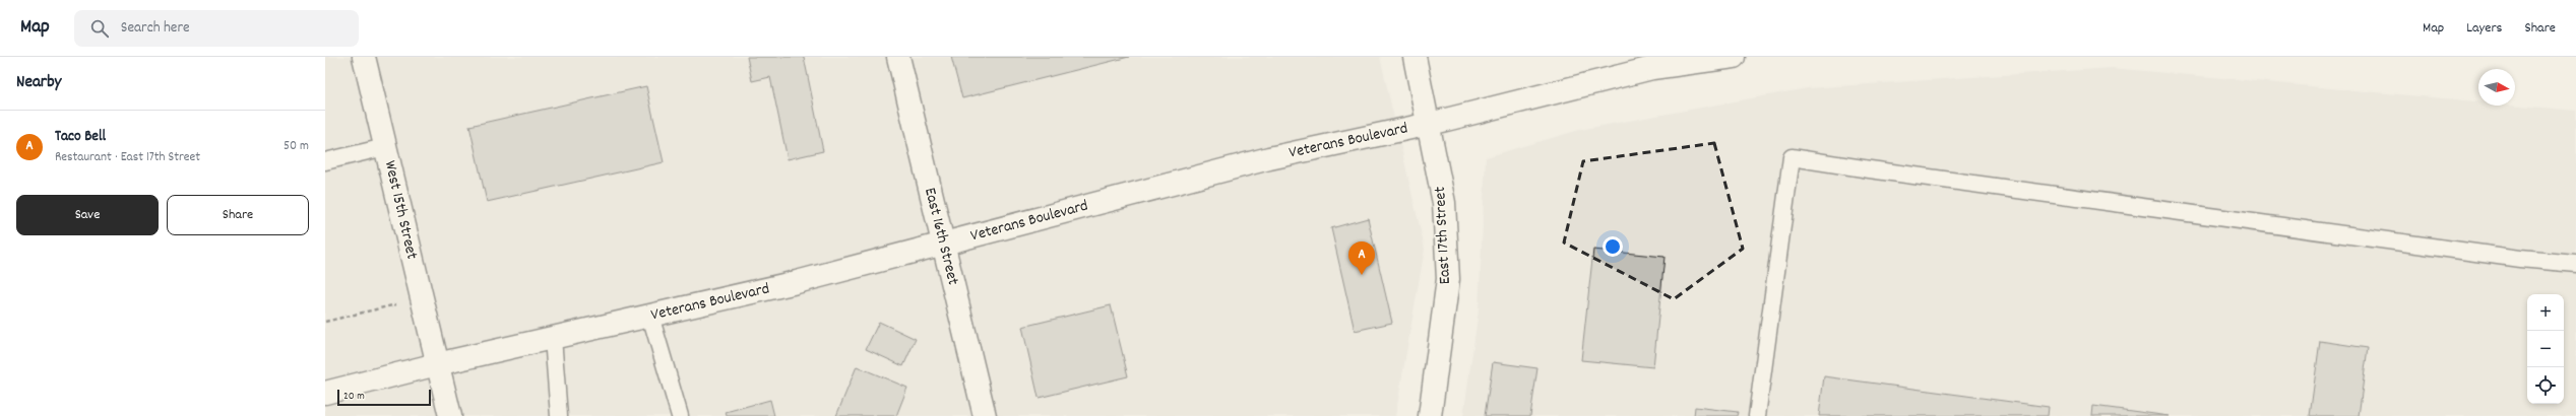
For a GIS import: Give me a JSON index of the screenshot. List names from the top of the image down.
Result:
{
  "streets": {
    "main road": [
      "Veterans Boulevard",
      "West 15th Street",
      "East 17th Street",
      "East 16th Street"
    ]
  },
  "crossings": [
    ["Veterans Boulevard", "West 15th Street"],
    ["Veterans Boulevard", "East 17th Street"],
    ["Veterans Boulevard", "East 16th Street"]
  ],
  "scale_bar": "20 m",
  "north": "right",
  "page": {
    "header": "Map",
    "search": "Search here",
    "nav": ["Map", "Layers", "Share"],
    "heading": "Nearby",
    "list": [
      {
        "mark": "A",
        "name": "Taco Bell",
        "note": "Restaurant · East 17th Street",
        "value": "50 m"
      }
    ],
    "buttons": ["Save", "Share"],
    "pins": "A",
    "map_buttons": ["+", "−"],
    "scale": "20 m"
  }
}
